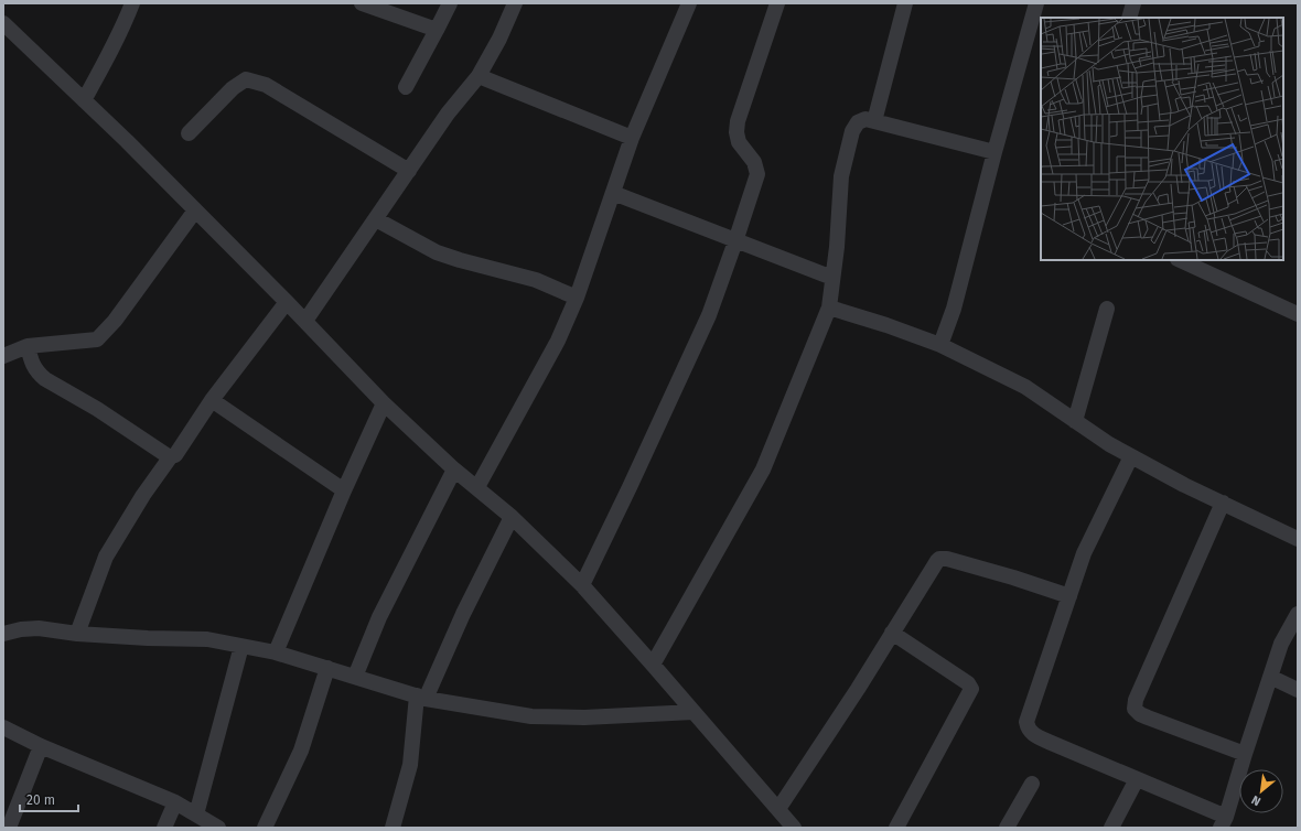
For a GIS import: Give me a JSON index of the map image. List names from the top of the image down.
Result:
{
  "scale_bar": "20 m",
  "north": "bottom left"
}
